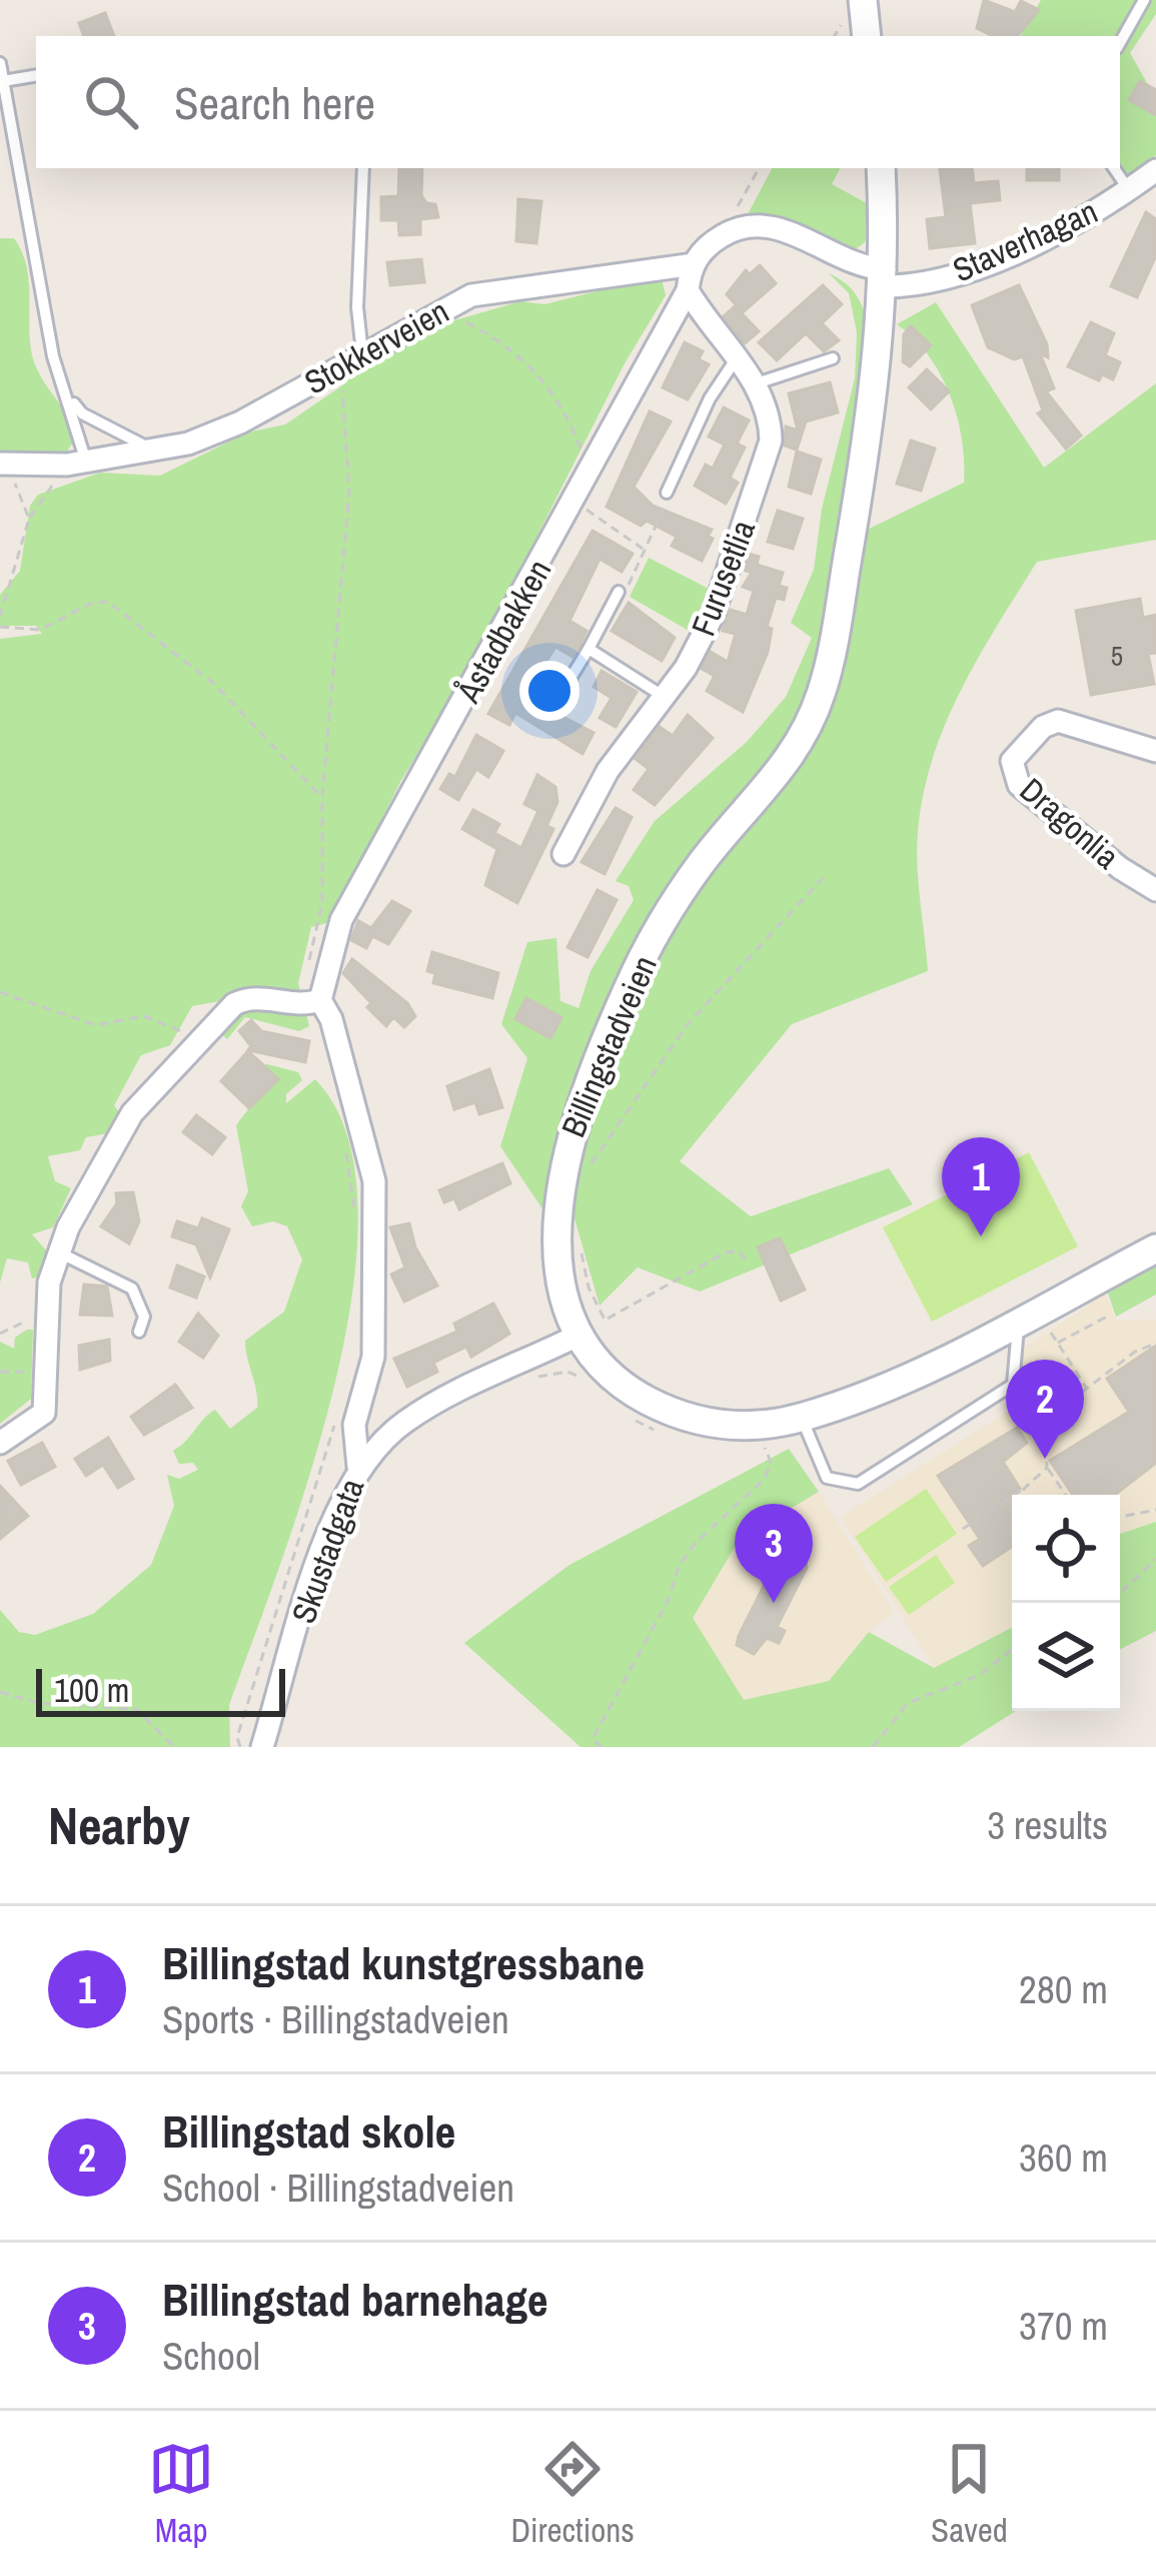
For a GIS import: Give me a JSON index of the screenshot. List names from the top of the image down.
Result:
{
  "streets": {
    "main road": ["Billingstadveien"],
    "street": [
      "Staverhagan",
      "Stokkerveien",
      "Furusetlia",
      "Åstadbakken",
      "Dragonlia",
      "Skustadgata"
    ]
  },
  "crossings": [
    ["Staverhagan", "Billingstadveien"],
    ["Stokkerveien", "Åstadbakken"],
    ["Billingstadveien", "Skustadgata"]
  ],
  "house_numbers": ["5"],
  "scale_bar": "100 m",
  "page": {
    "search": "Search here",
    "pins": ["1", "2", "3"],
    "scale": "100 m",
    "heading": ["Nearby", "3 results"],
    "list": [
      {
        "mark": "1",
        "name": "Billingstad kunstgressbane",
        "note": "Sports · Billingstadveien",
        "value": "280 m"
      },
      {
        "mark": "2",
        "name": "Billingstad skole",
        "note": "School · Billingstadveien",
        "value": "360 m"
      },
      {
        "mark": "3",
        "name": "Billingstad barnehage",
        "note": "School",
        "value": "370 m"
      }
    ],
    "nav": ["Map", "Directions", "Saved"]
  }
}
